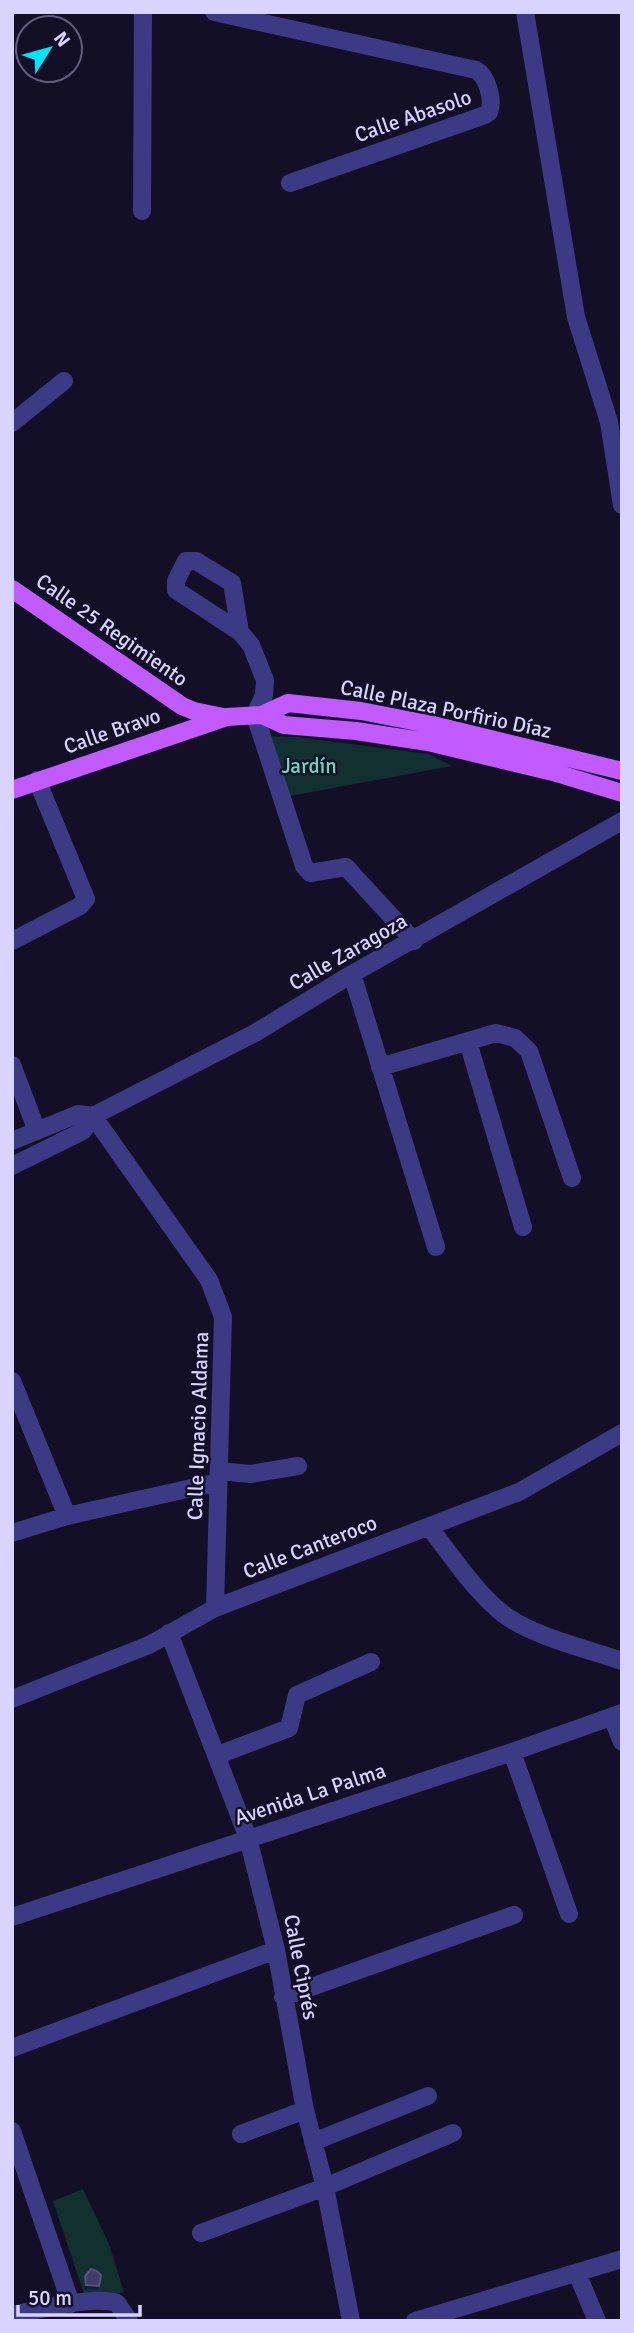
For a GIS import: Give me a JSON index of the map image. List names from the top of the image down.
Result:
{
  "streets": {
    "main road": ["Calle 25 Regimiento", "Calle Plaza Porfirio Díaz", "Calle Bravo"],
    "street": [
      "Calle Abasolo",
      "Calle Zaragoza",
      "Calle Ignacio Aldama",
      "Calle Canteroco",
      "Avenida La Palma",
      "Calle Ciprés"
    ]
  },
  "crossings": [
    ["Calle 25 Regimiento", "Calle Plaza Porfirio Díaz"],
    ["Calle 25 Regimiento", "Calle Bravo"],
    ["Calle Plaza Porfirio Díaz", "Calle Bravo"],
    ["Calle Zaragoza", "Calle Ignacio Aldama"],
    ["Calle Ignacio Aldama", "Calle Canteroco"],
    ["Calle Canteroco", "Calle Ciprés"],
    ["Avenida La Palma", "Calle Ciprés"]
  ],
  "parks": ["Jardín"],
  "scale_bar": "50 m",
  "north": "top right"
}
